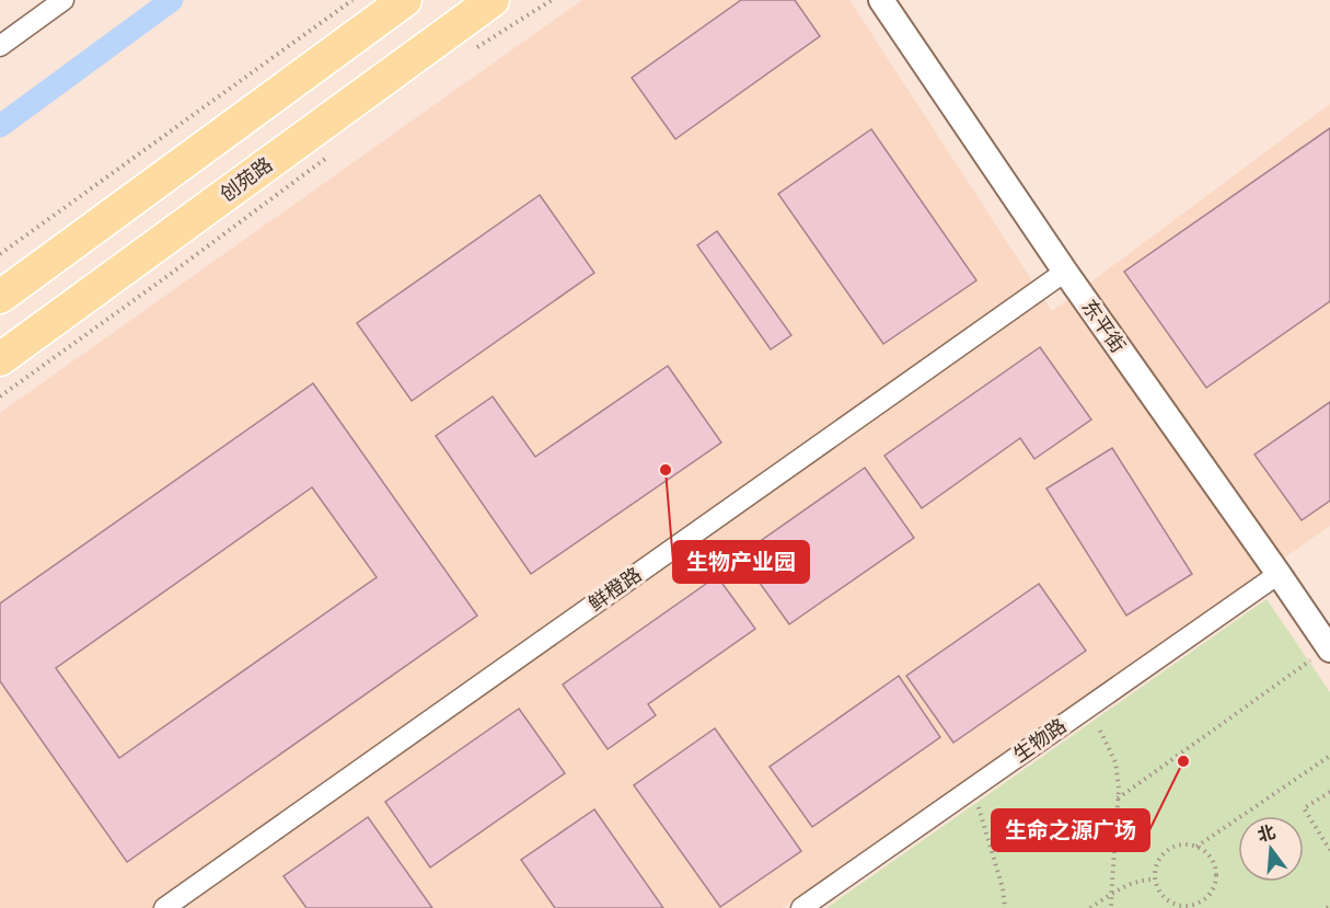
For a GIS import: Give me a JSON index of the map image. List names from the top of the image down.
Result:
{
  "streets": {
    "main road": ["创苑路"],
    "street": ["东平街", "鲜橙路", "生物路"]
  },
  "crossings": [
    ["东平街", "鲜橙路"],
    ["东平街", "生物路"]
  ],
  "places": ["生物产业园", "生命之源广场"],
  "north": "top"
}
